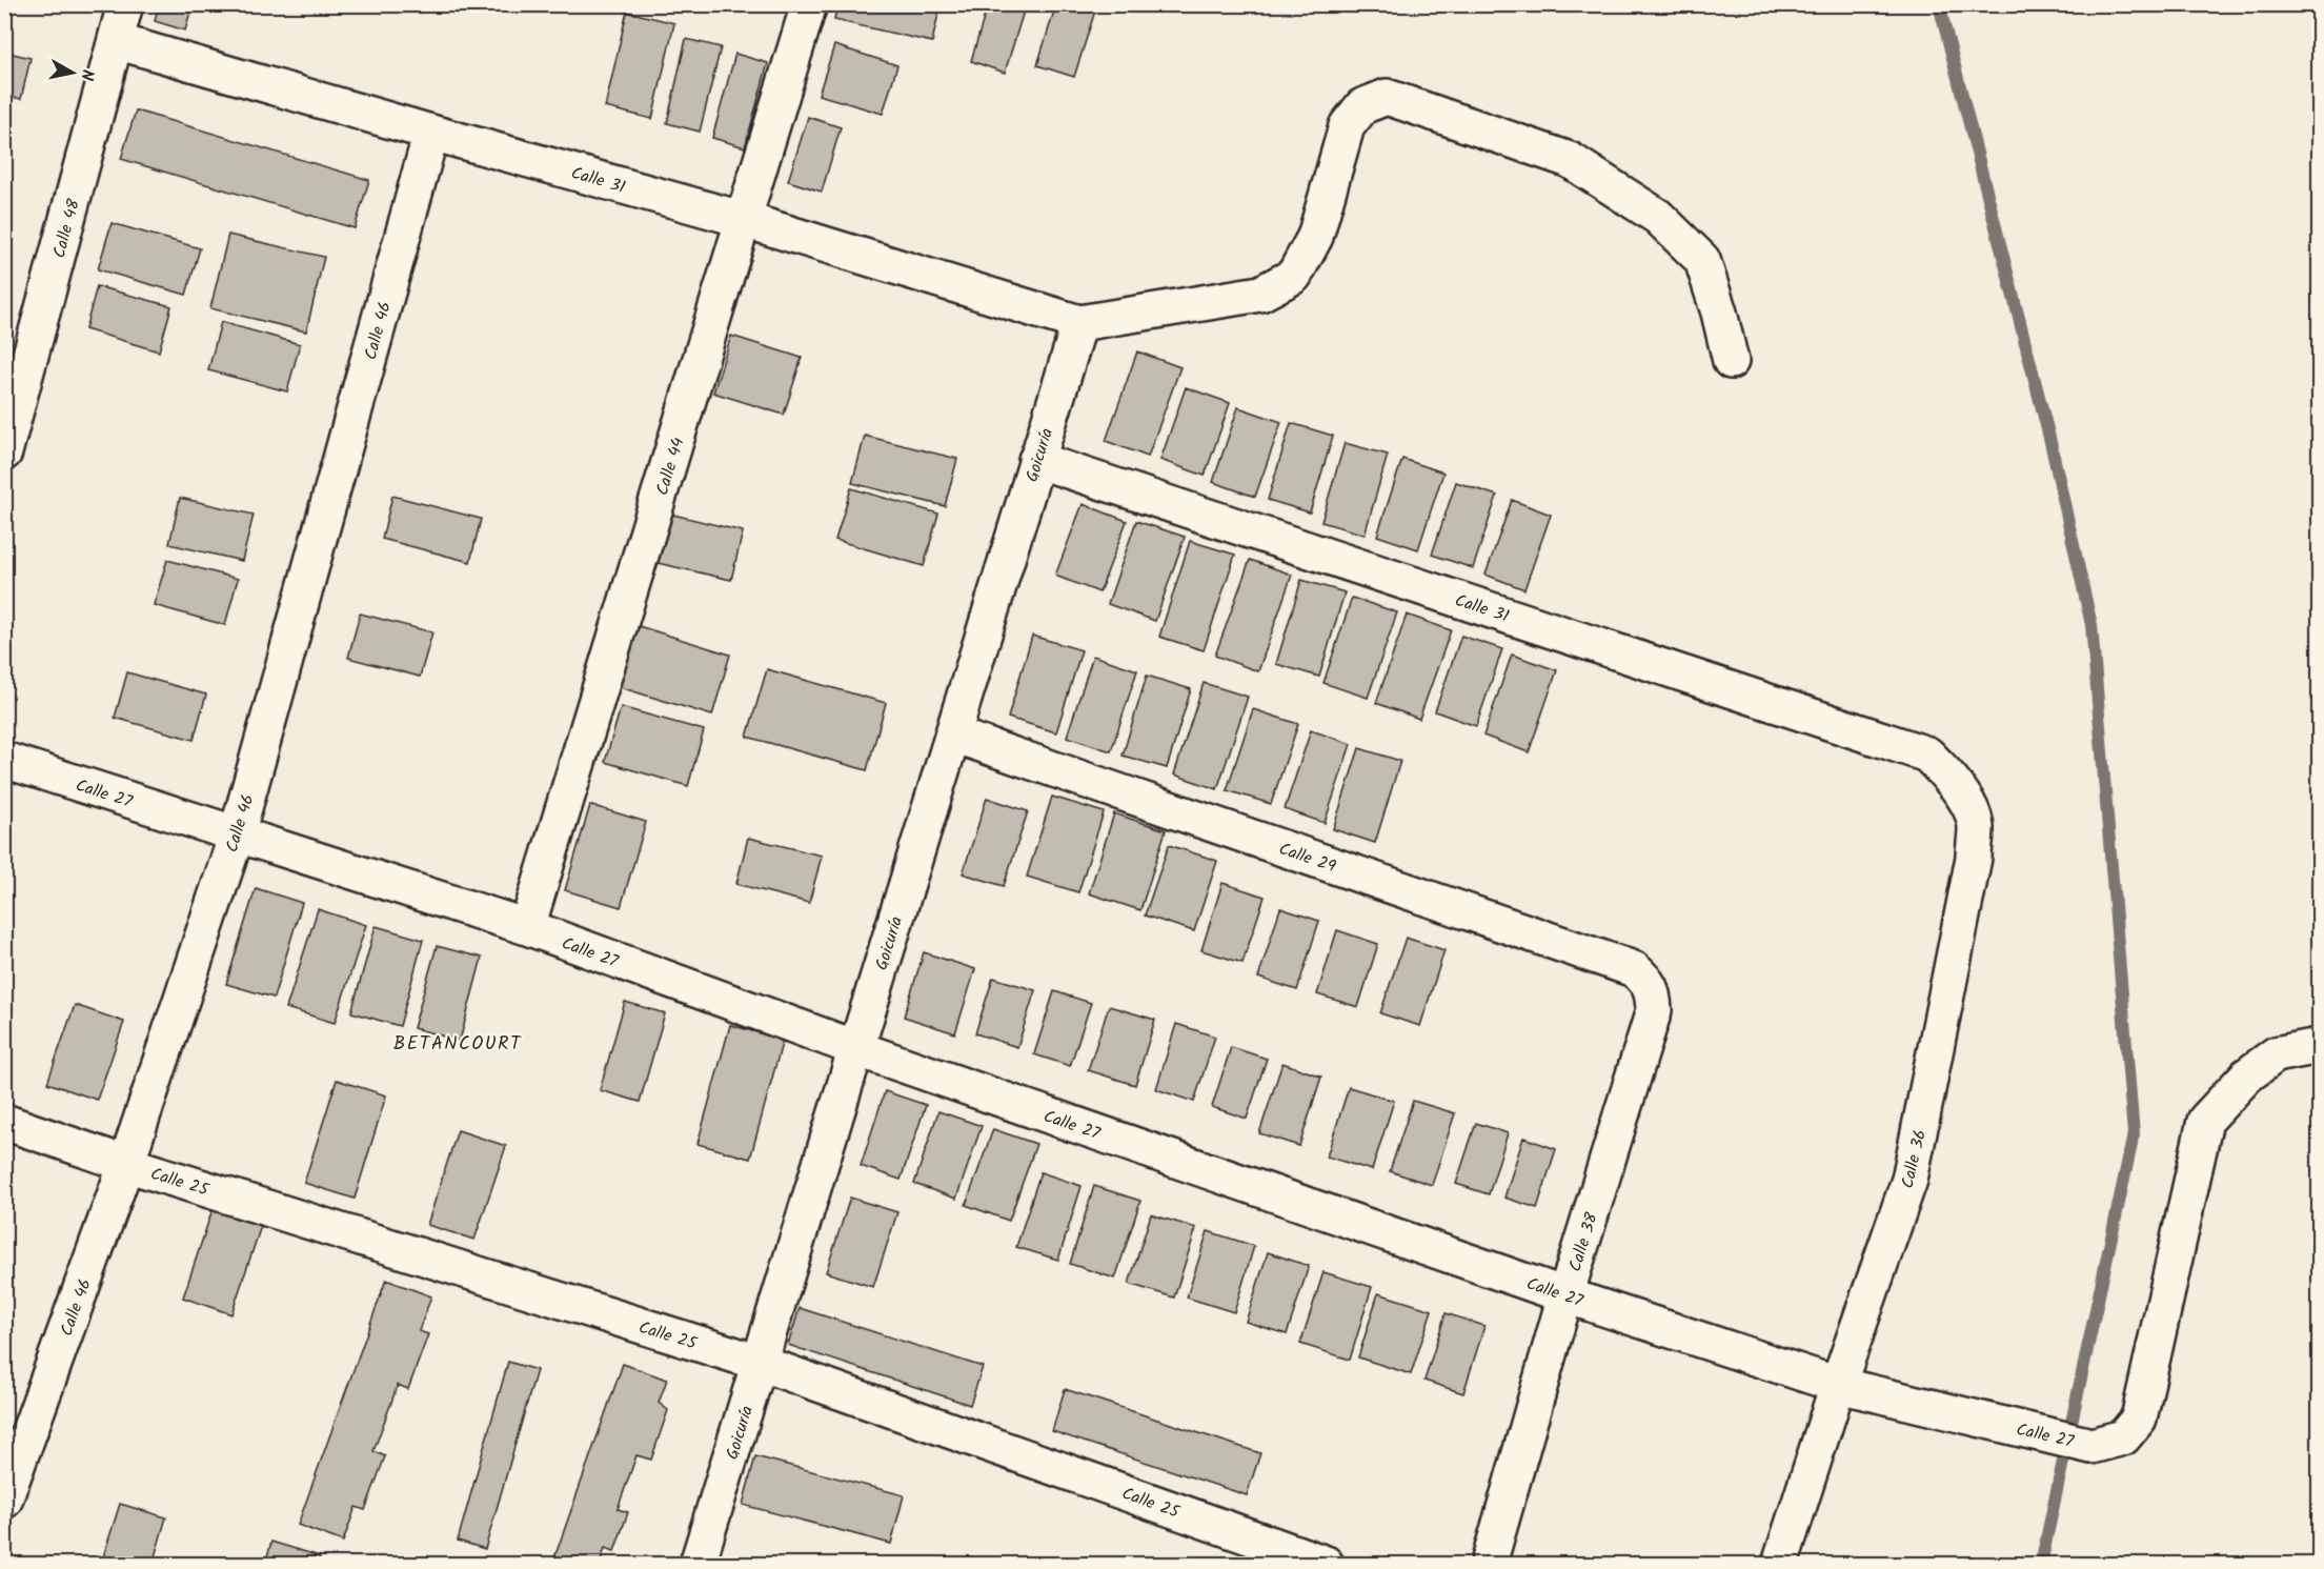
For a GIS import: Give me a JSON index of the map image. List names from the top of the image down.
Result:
{
  "streets": {
    "street": [
      "Calle 31",
      "Calle 48",
      "Calle 46",
      "Goicuría",
      "Calle 44",
      "Calle 27",
      "Calle 29",
      "Calle 36",
      "Calle 25",
      "Calle 38"
    ]
  },
  "crossings": [
    ["Calle 31", "Calle 48"],
    ["Calle 31", "Calle 46"],
    ["Calle 31", "Goicuría"],
    ["Calle 31", "Calle 44"],
    ["Calle 31", "Calle 36"],
    ["Calle 46", "Calle 27"],
    ["Calle 46", "Calle 25"],
    ["Goicuría", "Calle 27"],
    ["Goicuría", "Calle 29"],
    ["Goicuría", "Calle 25"],
    ["Calle 44", "Calle 27"],
    ["Calle 27", "Calle 36"],
    ["Calle 27", "Calle 38"],
    ["Calle 29", "Calle 38"]
  ],
  "districts": ["BETANCOURT"],
  "north": "right"
}
